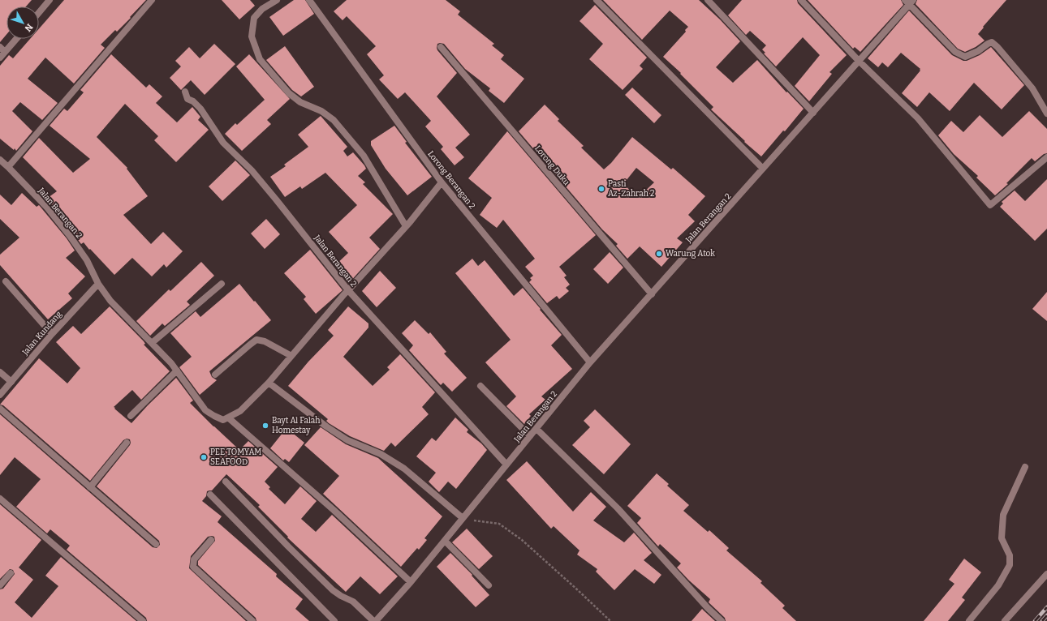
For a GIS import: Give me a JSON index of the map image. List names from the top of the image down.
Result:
{
  "streets": {
    "street": [
      "Lorong Duku",
      "Lorong Berangan 2",
      "Jalan Berangan 2",
      "Jalan Kundang"
    ]
  },
  "crossings": [
    ["Lorong Duku", "Jalan Berangan 2"],
    ["Lorong Berangan 2", "Jalan Berangan 2"],
    ["Jalan Berangan 2", "Jalan Kundang"]
  ],
  "places": [
    "Pasti Az-Zahrah 2",
    "Warung Atok",
    "Bayt Al Falah Homestay",
    "PEE TOMYAM SEAFOOD"
  ],
  "north": "bottom right"
}
